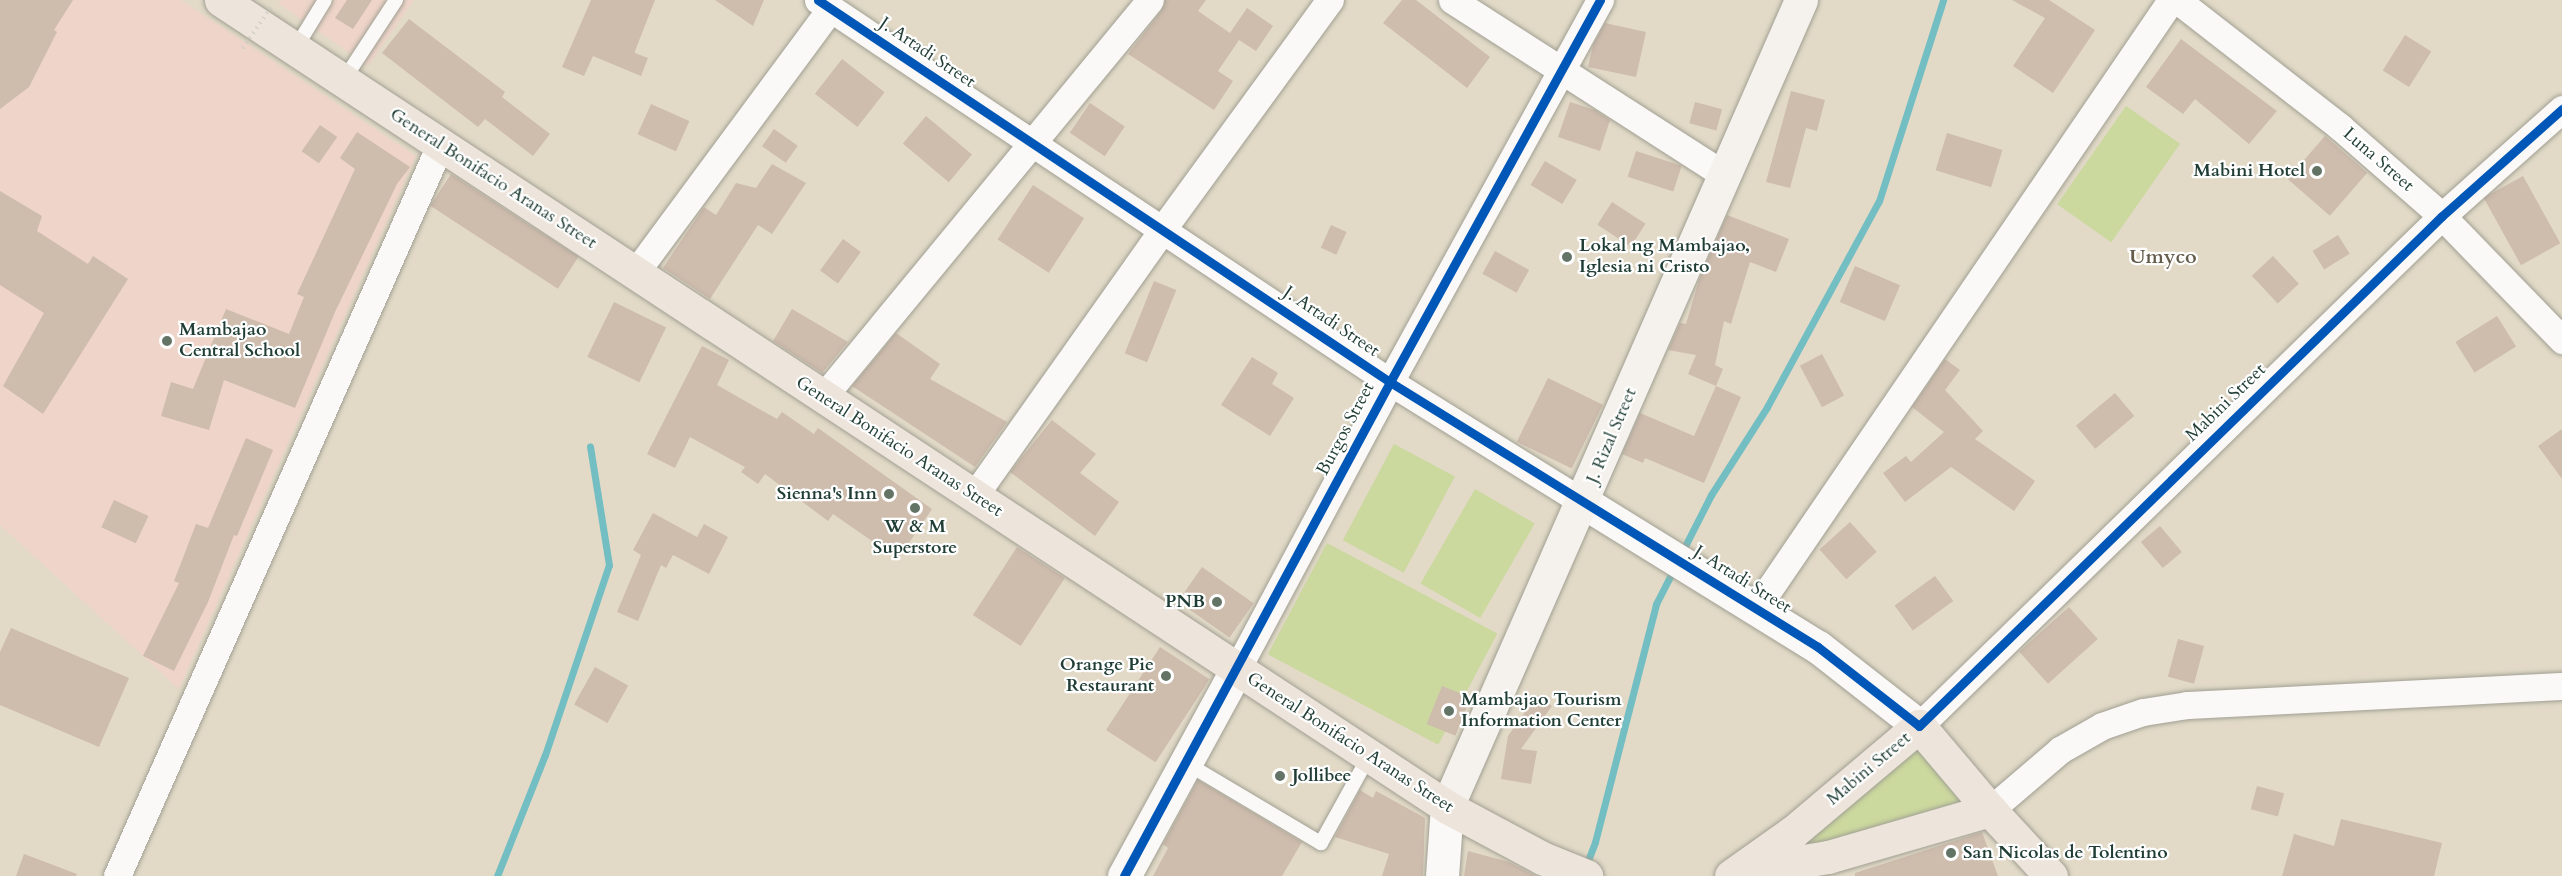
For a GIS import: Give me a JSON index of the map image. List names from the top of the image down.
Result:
{
  "streets": {
    "main road": ["General Bonifacio Aranas Street", "Mabini Street", "J. Rizal Street"],
    "street": ["J. Artadi Street", "Luna Street", "Burgos Street"]
  },
  "crossings": [
    ["J. Artadi Street", "Mabini Street"],
    ["J. Artadi Street", "Burgos Street"],
    ["J. Artadi Street", "J. Rizal Street"],
    ["Luna Street", "Mabini Street"],
    ["General Bonifacio Aranas Street", "Burgos Street"],
    ["General Bonifacio Aranas Street", "J. Rizal Street"]
  ],
  "districts": ["Umyco"],
  "places": [
    "Mabini Hotel",
    "Lokal ng Mambajao, Iglesia ni Cristo",
    "Mambajao Central School",
    "Sienna's Inn",
    "W & M Superstore",
    "PNB",
    "Orange Pie Restaurant",
    "Mambajao Tourism Information Center",
    "Jollibee",
    "San Nicolas de Tolentino"
  ]
}
